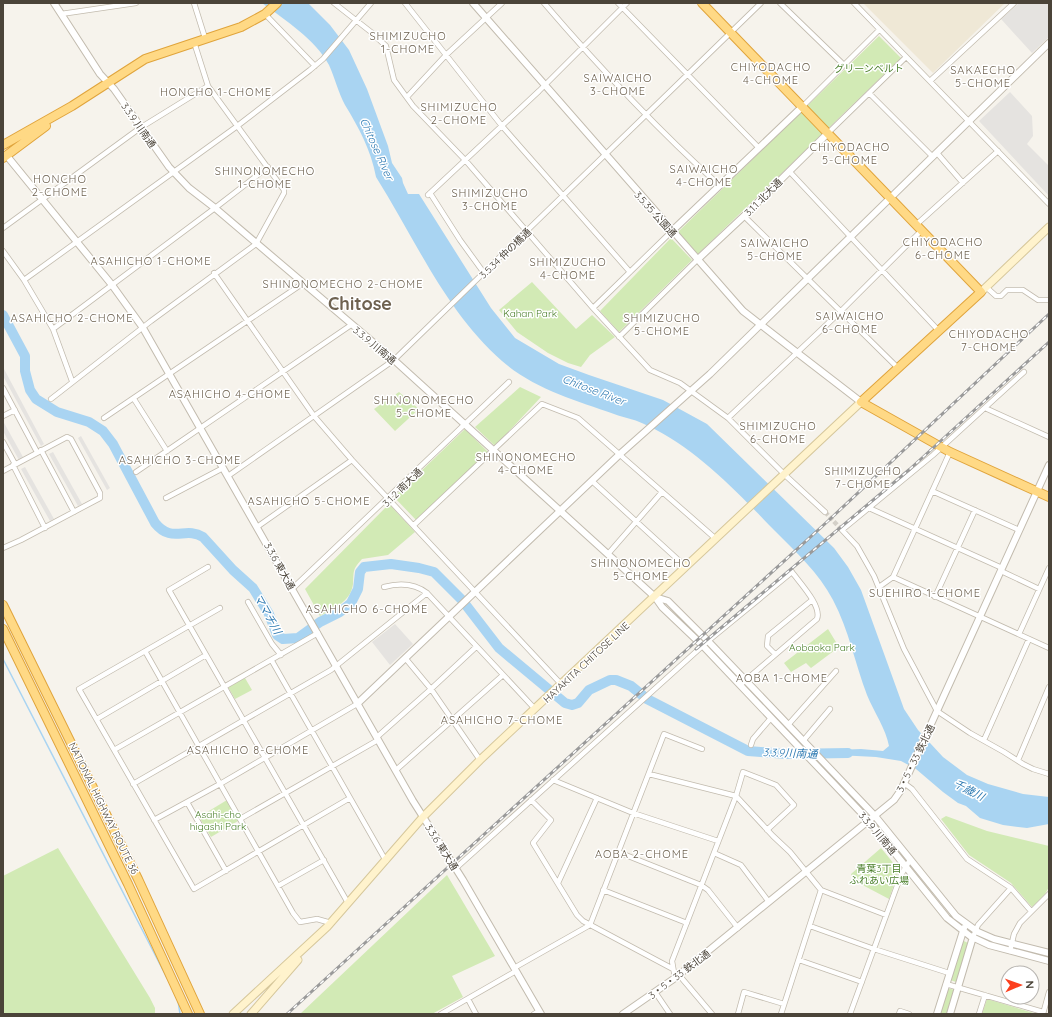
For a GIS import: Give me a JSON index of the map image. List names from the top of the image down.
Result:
{
  "streets": {
    "highway": ["NATIONAL HIGHWAY ROUTE 36"],
    "main road": ["HAYAKITA CHITOSE LINE"],
    "street": [
      "3.3.9 川南通",
      "3.1.1 北大通",
      "3.5.35 公園通",
      "3.5.34 仲の橋通",
      "3.1.2 南大通",
      "3.3.6 東大通",
      "3・5・33 鉄北通"
    ]
  },
  "crossings": [
    ["3.3.9 川南通", "3.5.34 仲の橋通"],
    ["3.3.9 川南通", "3.1.2 南大通"],
    ["3.3.9 川南通", "HAYAKITA CHITOSE LINE"],
    ["3.3.9 川南通", "3・5・33 鉄北通"],
    ["3.1.1 北大通", "3.5.35 公園通"],
    ["3.5.35 公園通", "3.5.34 仲の橋通"],
    ["3.5.35 公園通", "HAYAKITA CHITOSE LINE"],
    ["3.5.34 仲の橋通", "3.3.6 東大通"],
    ["3.1.2 南大通", "3.3.6 東大通"],
    ["3.3.6 東大通", "HAYAKITA CHITOSE LINE"]
  ],
  "districts": [
    "SHIMIZUCHO 1-CHOME",
    "CHIYODACHO 4-CHOME",
    "SAKAECHO 5-CHOME",
    "SAIWAICHO 3-CHOME",
    "HONCHO 1-CHOME",
    "SHIMIZUCHO 2-CHOME",
    "CHIYODACHO 5-CHOME",
    "SAIWAICHO 4-CHOME",
    "SHINONOMECHO 1-CHOME",
    "HONCHO 2-CHOME",
    "SHIMIZUCHO 3-CHOME",
    "CHIYODACHO 6-CHOME",
    "SAIWAICHO 5-CHOME",
    "ASAHICHO 1-CHOME",
    "SHIMIZUCHO 4-CHOME",
    "SHINONOMECHO 2-CHOME",
    "Chitose",
    "SAIWAICHO 6-CHOME",
    "ASAHICHO 2-CHOME",
    "SHIMIZUCHO 5-CHOME",
    "CHIYODACHO 7-CHOME",
    "ASAHICHO 4-CHOME",
    "SHINONOMECHO 5-CHOME",
    "SHIMIZUCHO 6-CHOME",
    "SHINONOMECHO 4-CHOME",
    "ASAHICHO 3-CHOME",
    "SHIMIZUCHO 7-CHOME",
    "ASAHICHO 5-CHOME",
    "SHINONOMECHO 5-CHOME",
    "SUEHIRO 1-CHOME",
    "ASAHICHO 6-CHOME",
    "AOBA 1-CHOME",
    "ASAHICHO 7-CHOME",
    "ASAHICHO 8-CHOME",
    "AOBA 2-CHOME"
  ],
  "water": [
    "Chitose River",
    "ママチ川",
    "3.3.9川南通",
    "千歳川"
  ],
  "parks": [
    "グリーンベルト",
    "Kahan Park",
    "Aobaoka Park",
    "Asahi-cho higashi Park",
    "青葉3丁目 ふれあい広場"
  ],
  "north": "right"
}
